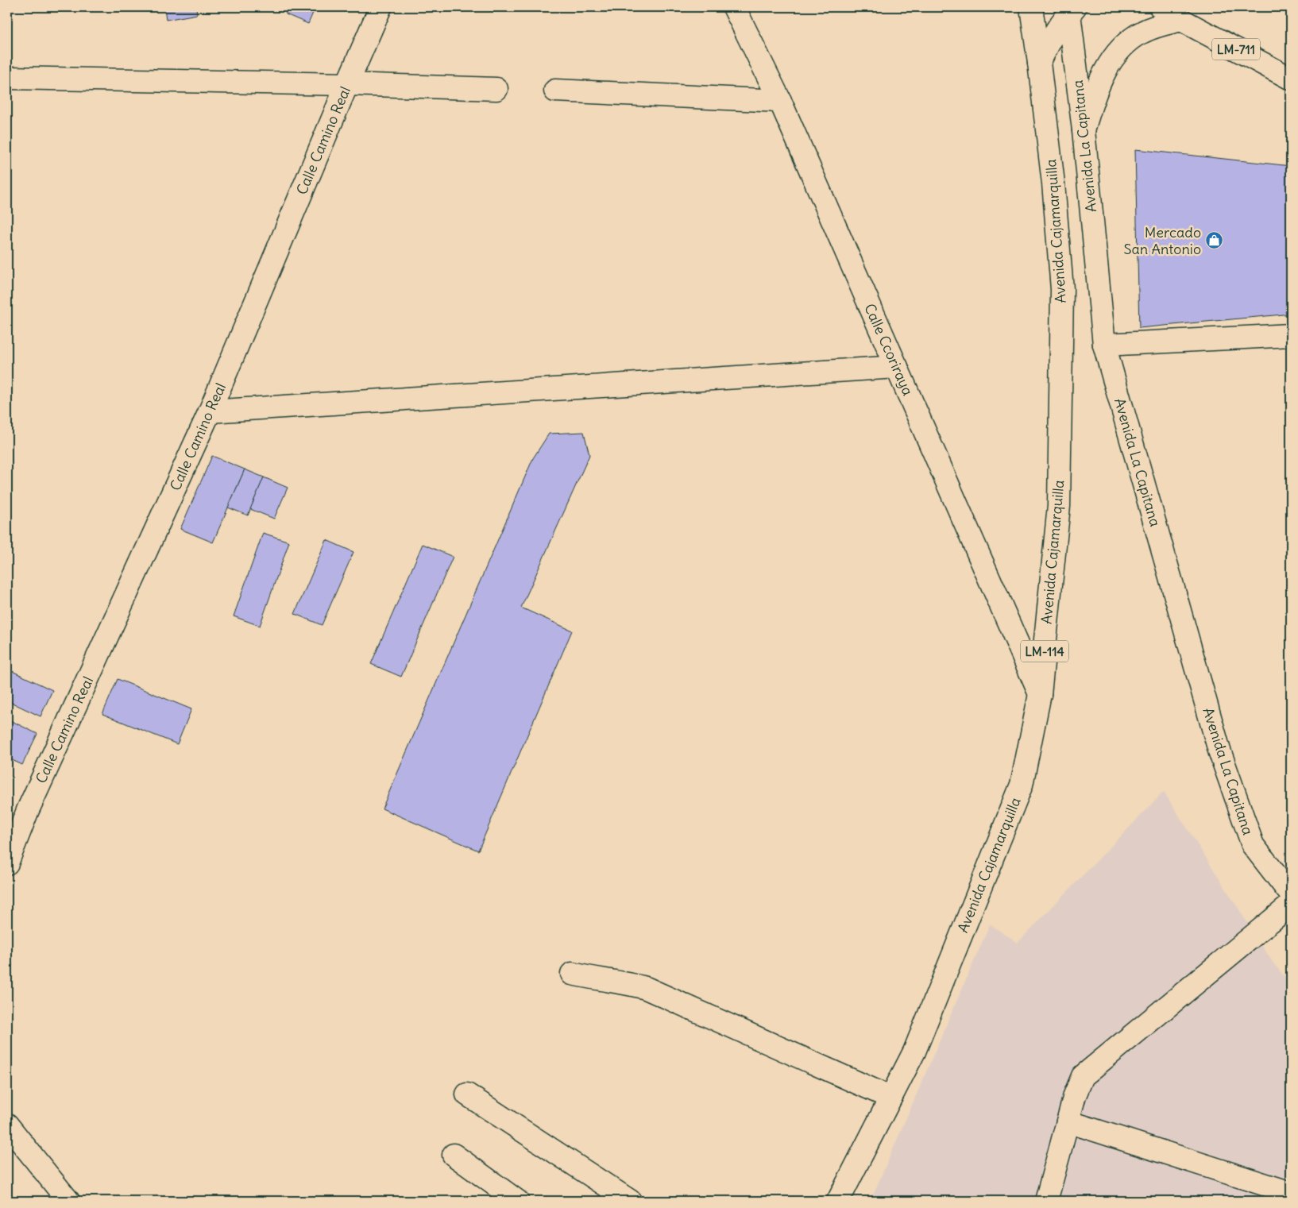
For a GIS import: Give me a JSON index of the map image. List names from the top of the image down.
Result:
{
  "streets": {
    "street": [
      "LM-711",
      "Calle Camino Real",
      "Avenida La Capitana",
      "Avenida Cajamarquilla",
      "Calle Ccoriraya",
      "LM-114"
    ]
  },
  "crossings": [
    ["Avenida Cajamarquilla", "Calle Ccoriraya"]
  ],
  "places": {
    "shop": ["Mercado San Antonio"]
  }
}
